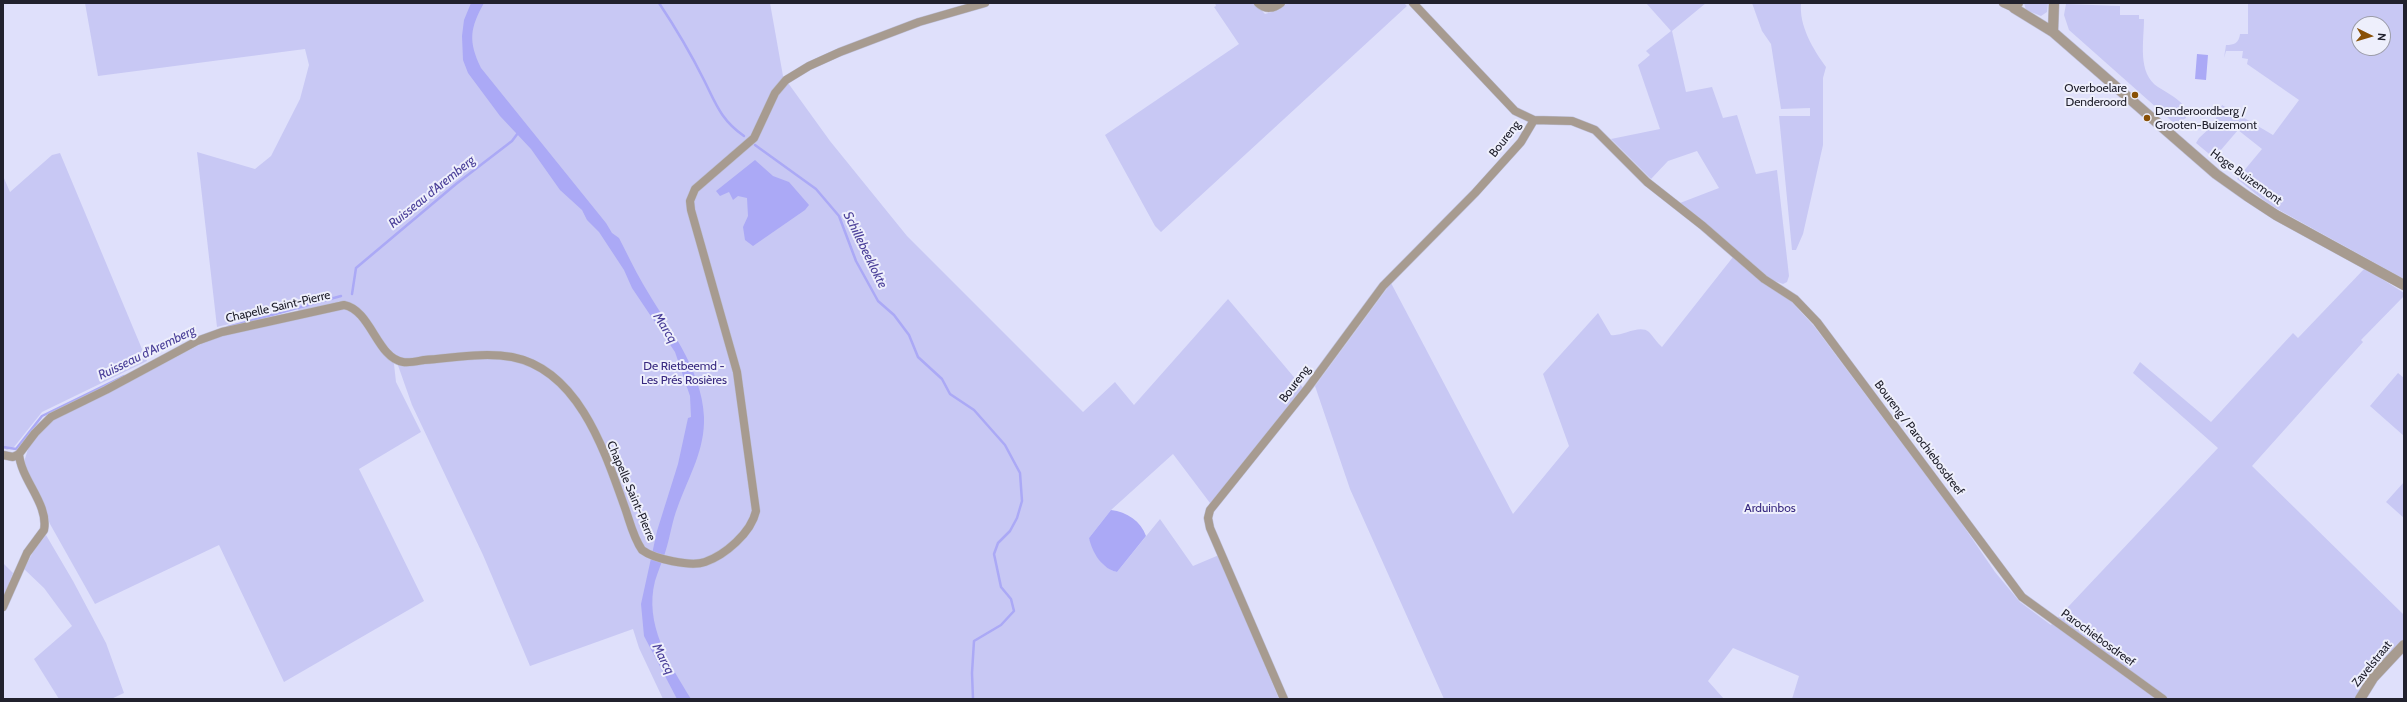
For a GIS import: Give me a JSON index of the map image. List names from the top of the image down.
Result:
{
  "streets": {
    "street": [
      "Boureng",
      "Hoge Buizemont",
      "Chapelle Saint-Pierre",
      "Boureng / Parochiebosdreef",
      "Parochiebosdreef",
      "Zavelstraat"
    ]
  },
  "crossings": [
    ["Boureng", "Boureng / Parochiebosdreef"],
    ["Boureng / Parochiebosdreef", "Parochiebosdreef"]
  ],
  "water": ["Ruisseau d'Aremberg", "Schillebeeklokte", "Marcq"],
  "parks": ["De Rietbeemd - Les Prés Rosières", "Arduinbos"],
  "places": ["Overboelare Denderoord", "Denderoordberg / Grooten-Buizemont"],
  "north": "right"
}
